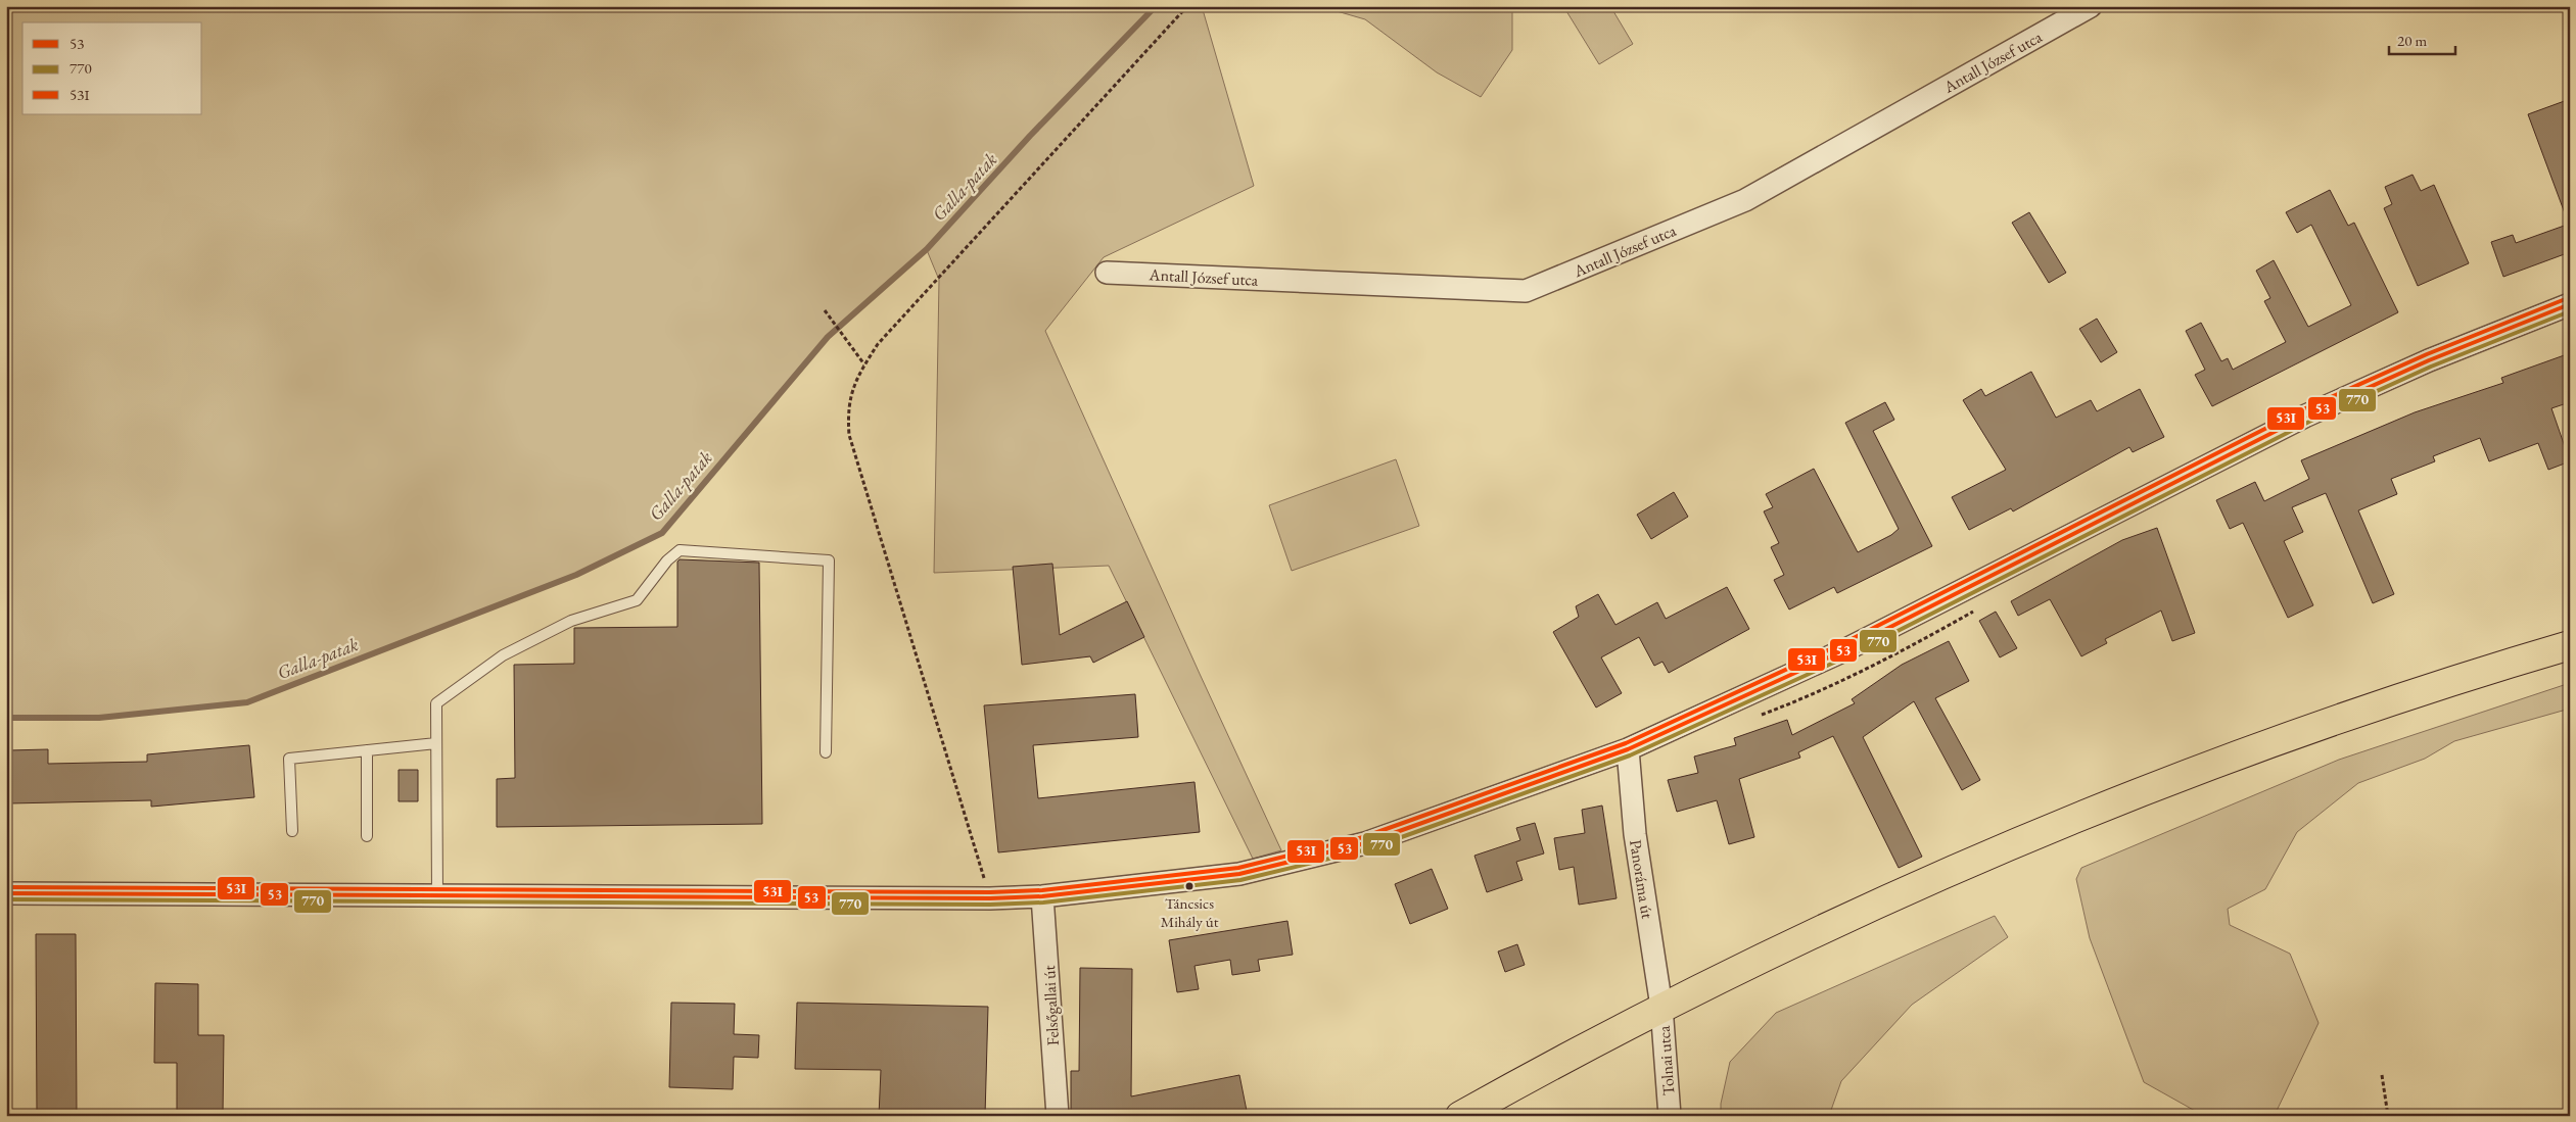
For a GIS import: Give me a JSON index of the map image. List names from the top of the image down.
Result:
{
  "streets": {
    "street": [
      "Antall József utca",
      "Panoráma út",
      "Felsőgallai út",
      "Tolnai utca"
    ]
  },
  "crossings": [
    ["Panoráma út", "Tolnai utca"]
  ],
  "water": ["Galla-patak"],
  "places": ["Táncsics Mihály út"],
  "lines": ["transit line 53I", "transit line 53", "transit line 770"],
  "legend": ["53", "770", "53I"],
  "scale_bar": "20 m"
}
